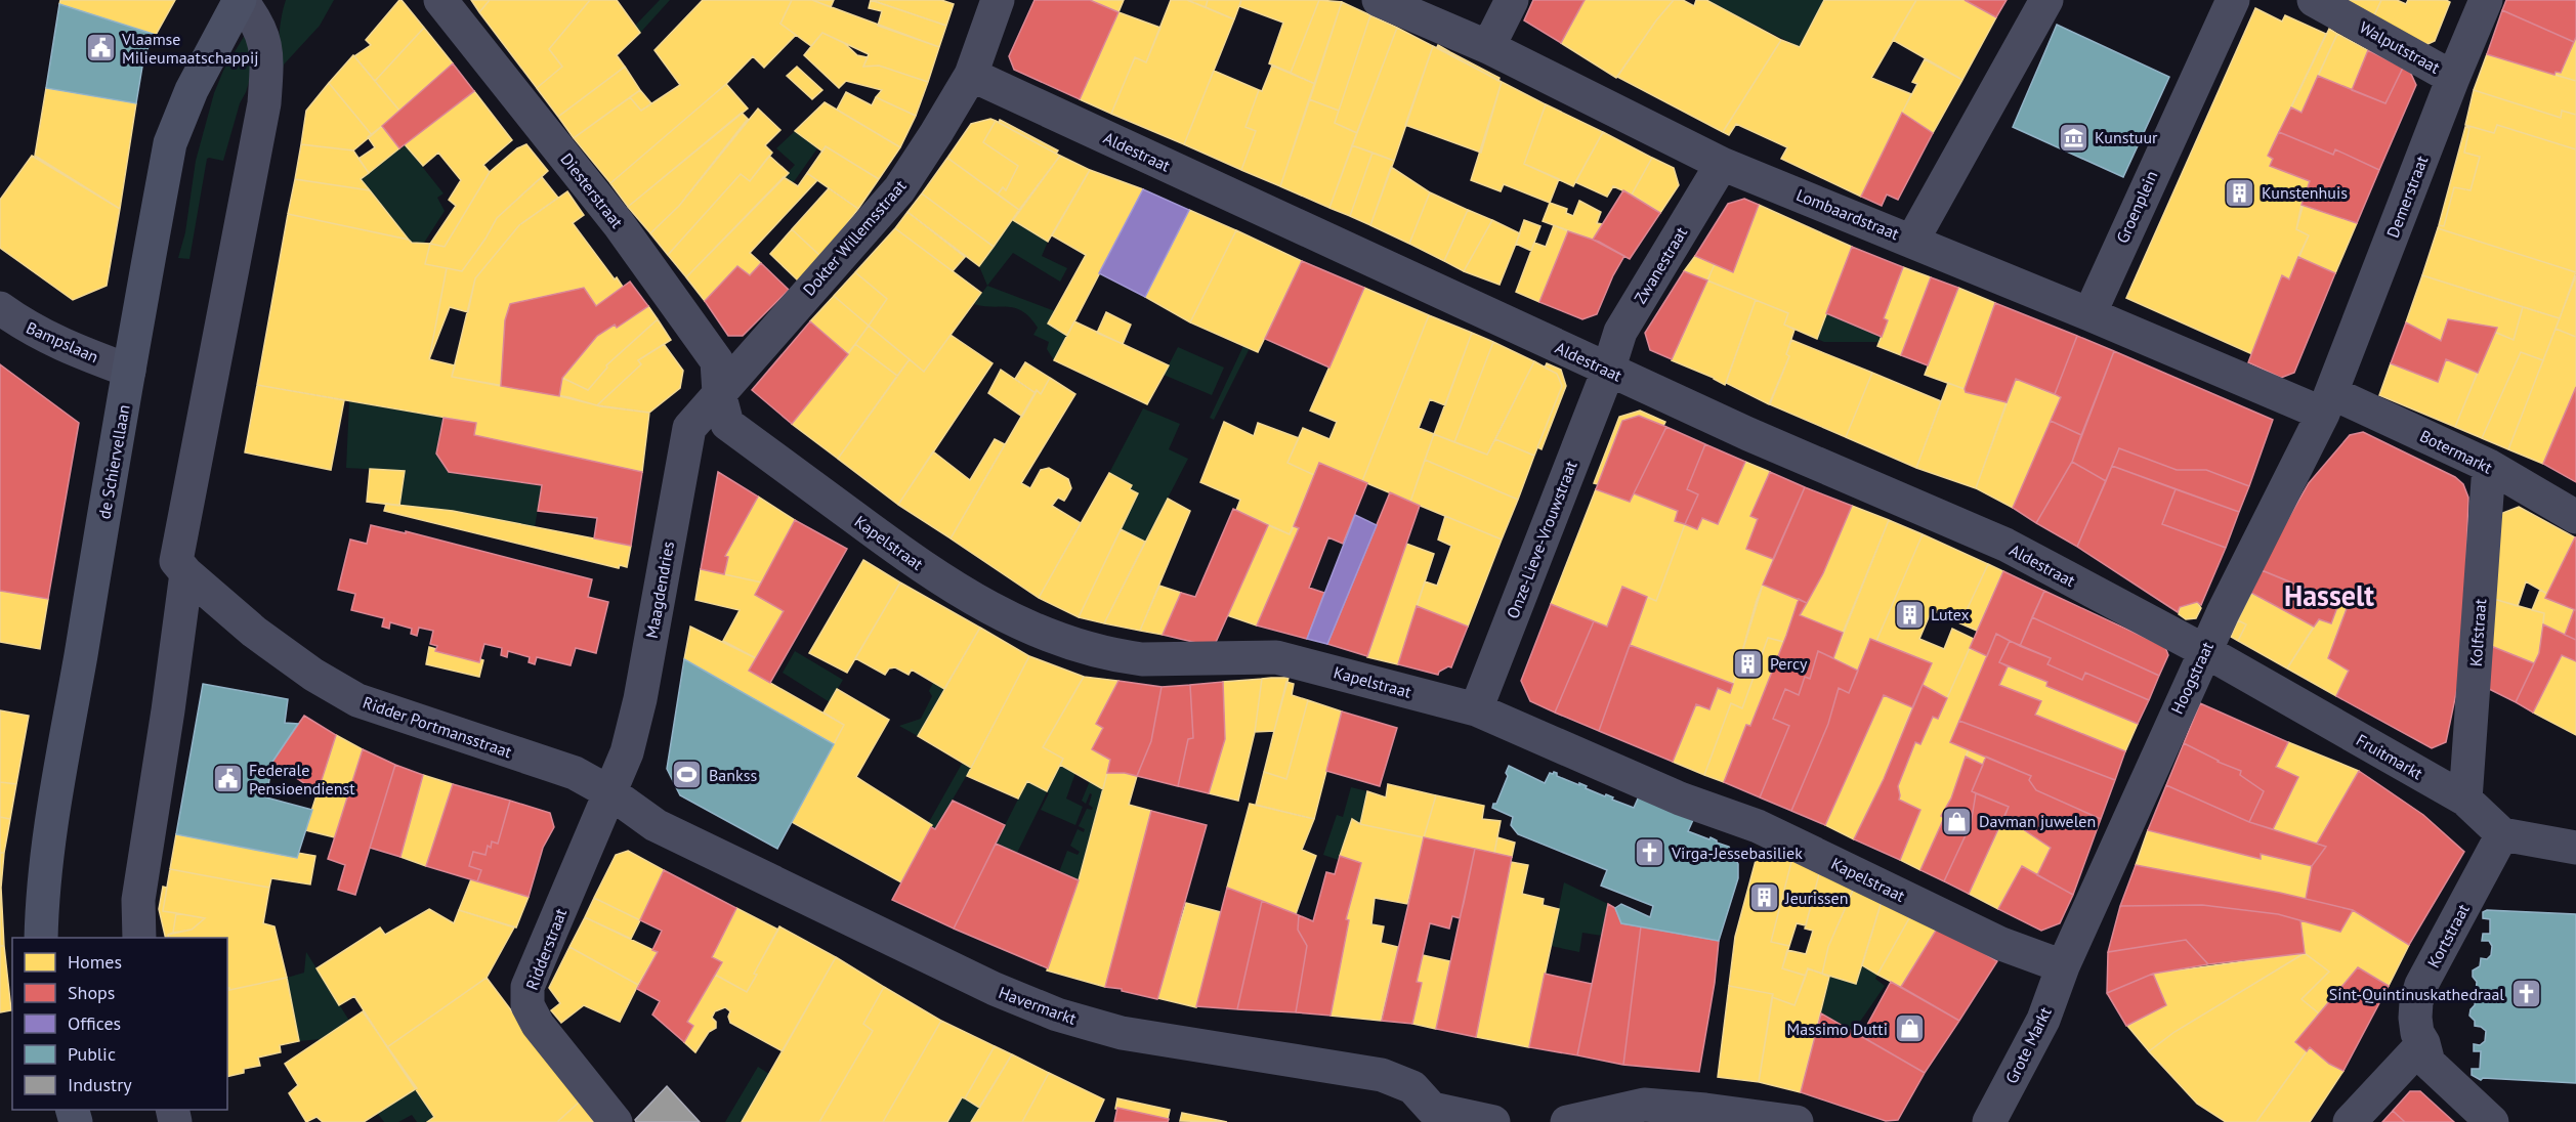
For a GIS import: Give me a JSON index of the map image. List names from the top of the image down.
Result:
{
  "streets": {
    "main road": ["de Schiervellaan"],
    "street": [
      "Walputstraat",
      "Aldestraat",
      "Diesterstraat",
      "Demerstraat",
      "Groenplein",
      "Lombaardstraat",
      "Dokter Willemsstraat",
      "Zwanestraat",
      "Bampslaan",
      "Botermarkt",
      "Onze-Lieve-Vrouwstraat",
      "Kapelstraat",
      "Maagdendries",
      "Kolfstraat",
      "Hoogstraat",
      "Ridder Portmansstraat",
      "Fruitmarkt",
      "Kortstraat",
      "Ridderstraat",
      "Havermarkt",
      "Grote Markt"
    ]
  },
  "crossings": [
    ["Walputstraat", "Demerstraat"],
    ["Aldestraat", "Dokter Willemsstraat"],
    ["Aldestraat", "Zwanestraat"],
    ["Aldestraat", "Onze-Lieve-Vrouwstraat"],
    ["Aldestraat", "Hoogstraat"],
    ["Aldestraat", "Fruitmarkt"],
    ["Diesterstraat", "Dokter Willemsstraat"],
    ["Diesterstraat", "Kapelstraat"],
    ["Diesterstraat", "Maagdendries"],
    ["Demerstraat", "Lombaardstraat"],
    ["Demerstraat", "Botermarkt"],
    ["Demerstraat", "Hoogstraat"],
    ["Groenplein", "Lombaardstraat"],
    ["Lombaardstraat", "Zwanestraat"],
    ["Lombaardstraat", "Botermarkt"],
    ["Lombaardstraat", "Hoogstraat"],
    ["Dokter Willemsstraat", "Kapelstraat"],
    ["Dokter Willemsstraat", "Maagdendries"],
    ["Zwanestraat", "Onze-Lieve-Vrouwstraat"],
    ["Bampslaan", "de Schiervellaan"],
    ["Botermarkt", "Kolfstraat"],
    ["Botermarkt", "Hoogstraat"],
    ["de Schiervellaan", "Ridder Portmansstraat"],
    ["Onze-Lieve-Vrouwstraat", "Kapelstraat"],
    ["Kapelstraat", "Maagdendries"],
    ["Kapelstraat", "Hoogstraat"],
    ["Kapelstraat", "Grote Markt"],
    ["Maagdendries", "Ridder Portmansstraat"],
    ["Maagdendries", "Ridderstraat"],
    ["Maagdendries", "Havermarkt"],
    ["Kolfstraat", "Fruitmarkt"],
    ["Hoogstraat", "Fruitmarkt"],
    ["Hoogstraat", "Grote Markt"],
    ["Ridder Portmansstraat", "Ridderstraat"],
    ["Ridder Portmansstraat", "Havermarkt"],
    ["Fruitmarkt", "Kortstraat"],
    ["Ridderstraat", "Havermarkt"]
  ],
  "districts": ["Hasselt"],
  "places": {
    "public building": ["Vlaamse Milieumaatschappij", "Federale Pensioendienst"],
    "museum": ["Kunstuur"],
    "building": [
      "Kunstenhuis",
      "Lutex",
      "Percy",
      "Jeurissen"
    ],
    "sports": ["Bankss"],
    "shop": ["Davman juwelen", "Massimo Dutti"],
    "church": ["Virga-Jessebasiliek", "Sint-Quintinuskathedraal"]
  },
  "legend": [
    "Homes",
    "Shops",
    "Offices",
    "Public",
    "Industry"
  ]
}
